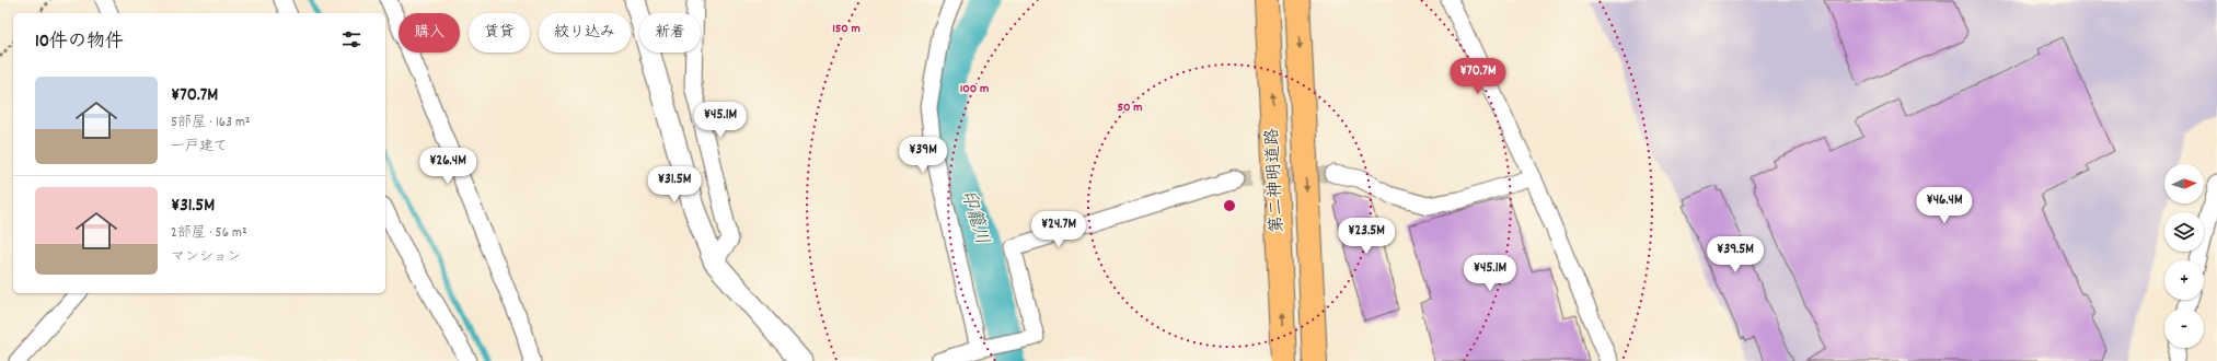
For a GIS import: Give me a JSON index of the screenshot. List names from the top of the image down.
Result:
{
  "streets": {
    "highway": ["第二神明道路"]
  },
  "water": ["印籠川"],
  "north": "right",
  "page": {
    "chip": [
      "購入",
      "賃貸",
      "絞り込み",
      "新着"
    ],
    "heading": "10件の物件",
    "price": [
      "¥70.7M",
      "¥45.1M",
      "¥39M",
      "¥26.4M",
      "¥31.5M",
      "¥46.4M",
      "¥24.7M",
      "¥23.5M",
      "¥39.5M",
      "¥45.1M"
    ],
    "list": [
      {
        "name": "¥70.7M",
        "note": "5部屋 · 163 m² · 一戸建て"
      },
      {
        "name": "¥31.5M",
        "note": "2部屋 · 56 m² · マンション"
      }
    ],
    "map_buttons": ["+", "−"]
  },
  "rings": ["150 m", "100 m", "50 m"]
}
